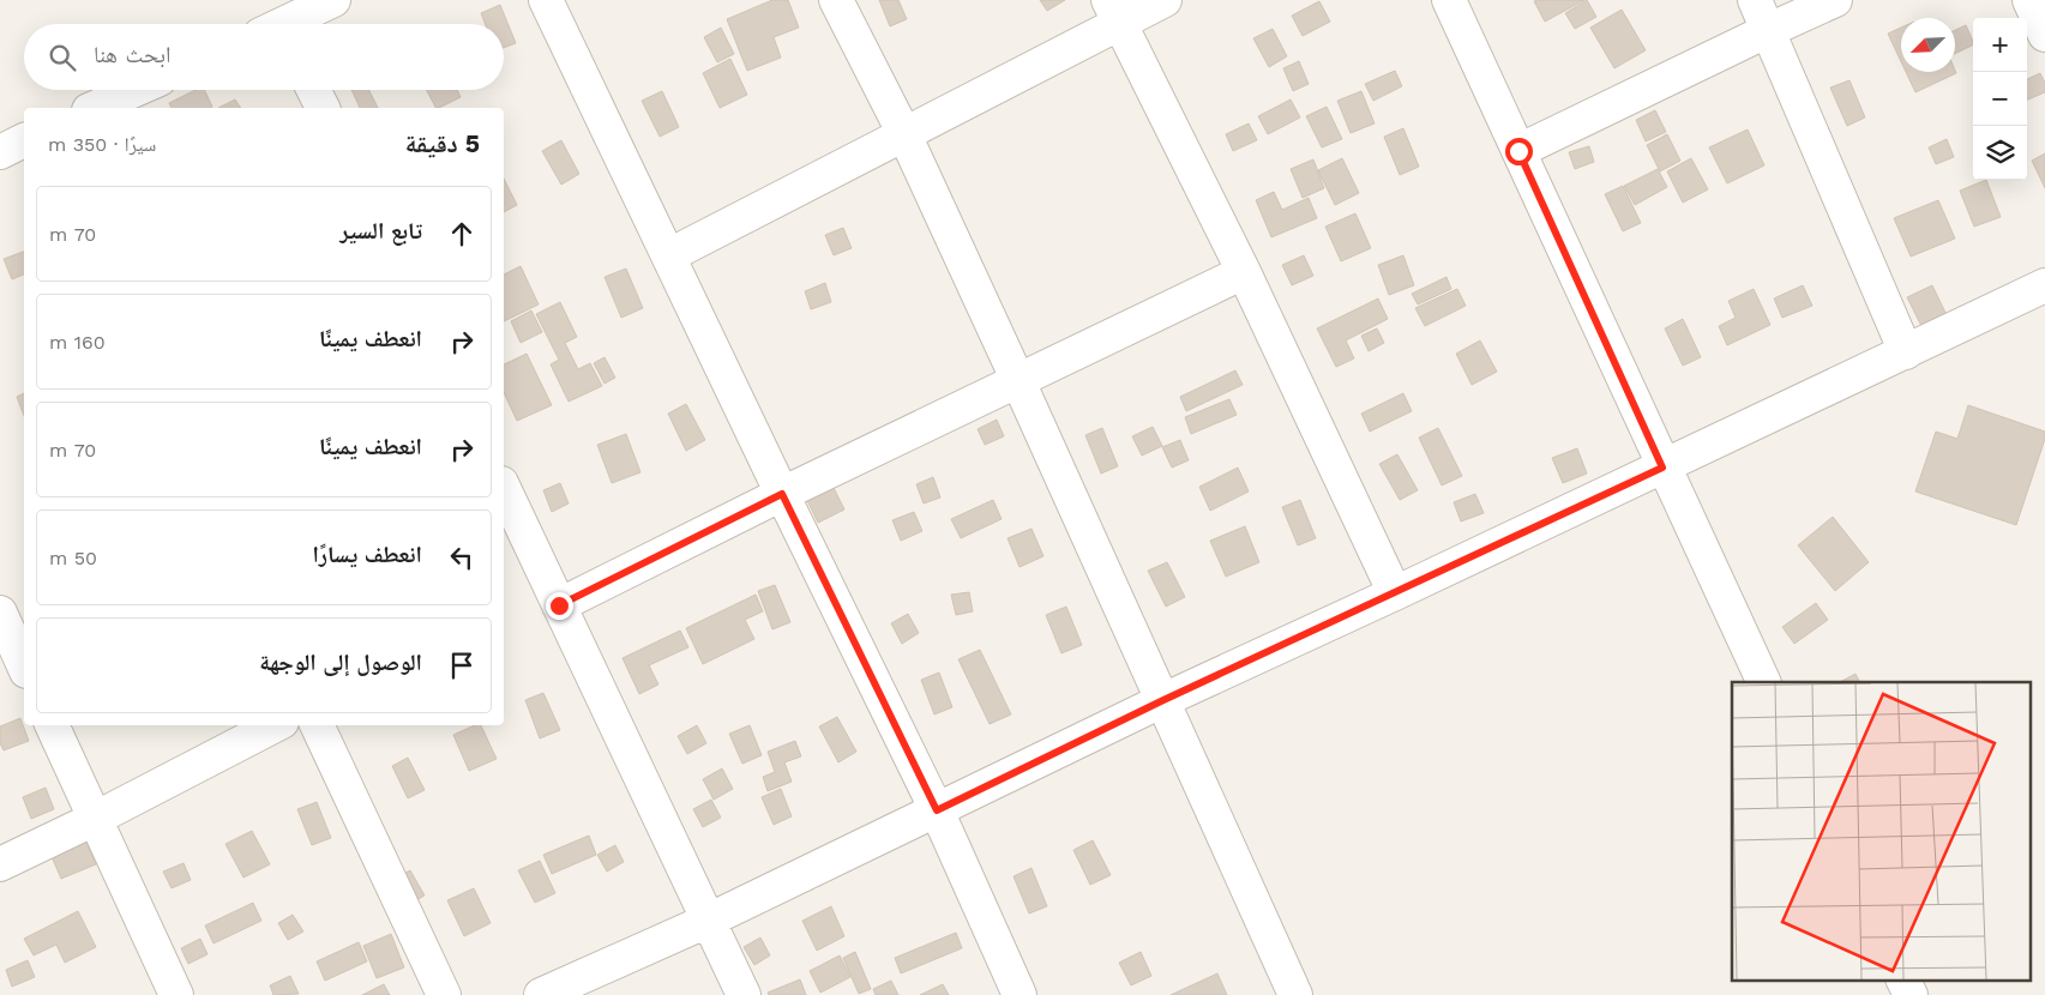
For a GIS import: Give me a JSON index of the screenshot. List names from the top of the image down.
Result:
{
  "north": "bottom left",
  "page": {
    "map_buttons": ["+", "−"],
    "search": "ابحث هنا",
    "heading": ["5 دقيقة", "سيرًا · 350 m"],
    "list": [
      ["تابع السير", "70 m"],
      ["انعطف يمينًا", "160 m"],
      ["انعطف يمينًا", "70 m"],
      ["انعطف يسارًا", "50 m"],
      "الوصول إلى الوجهة"
    ]
  }
}
